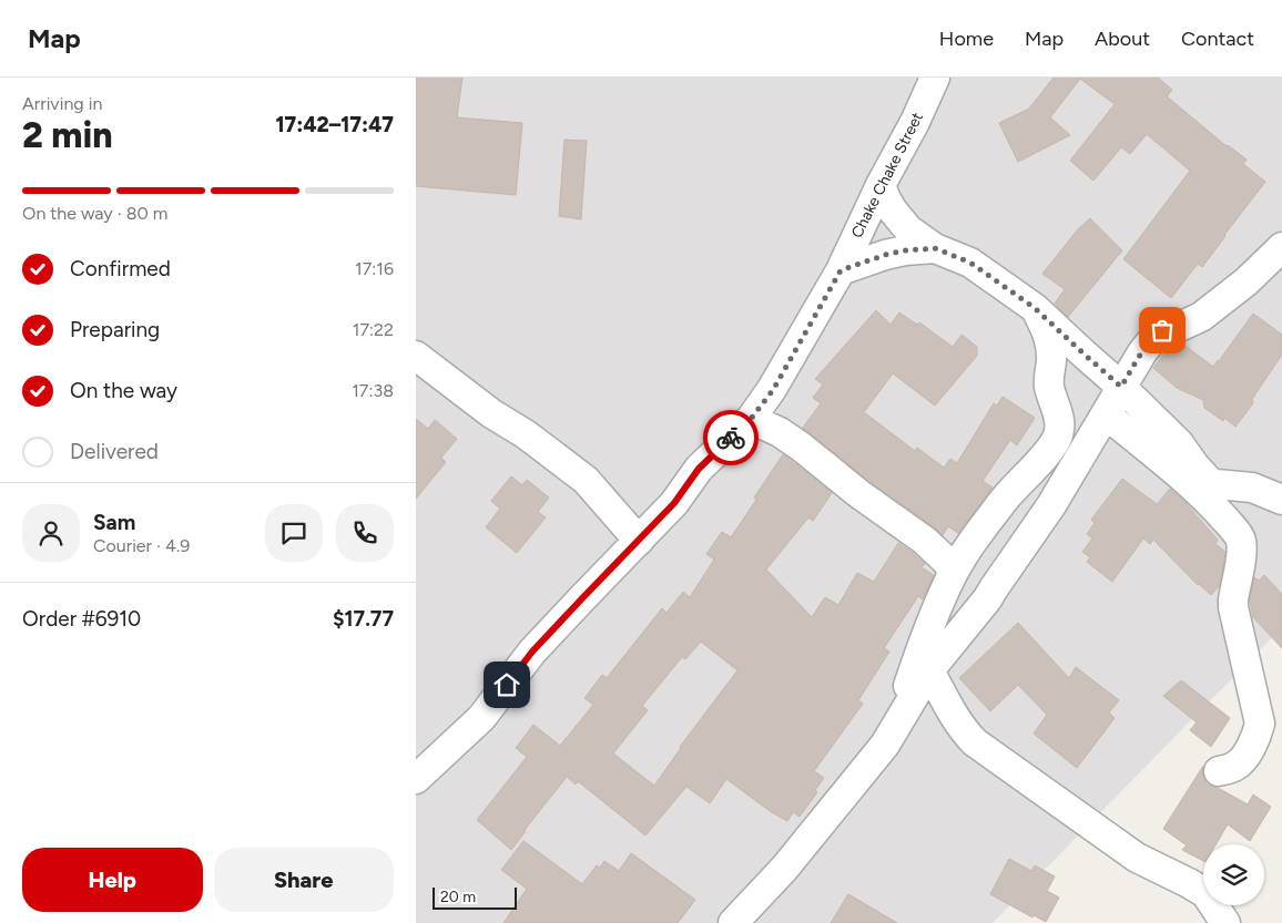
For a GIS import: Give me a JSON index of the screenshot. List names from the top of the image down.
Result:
{
  "streets": {
    "street": ["Chake Chake Street"]
  },
  "scale_bar": "20 m",
  "page": {
    "header": "Map",
    "nav": [
      "Home",
      "Map",
      "About",
      "Contact"
    ],
    "heading": ["2 min", "Arriving in", "17:42–17:47"],
    "panel": [
      "Sam",
      "Courier · 4.9",
      "Order #6910",
      "$17.77"
    ],
    "bar": "On the way · 80 m",
    "list": [
      ["Confirmed", "17:16"],
      ["Preparing", "17:22"],
      ["On the way", "17:38"],
      "Delivered"
    ],
    "buttons": ["Help", "Share"],
    "scale": "20 m"
  }
}
